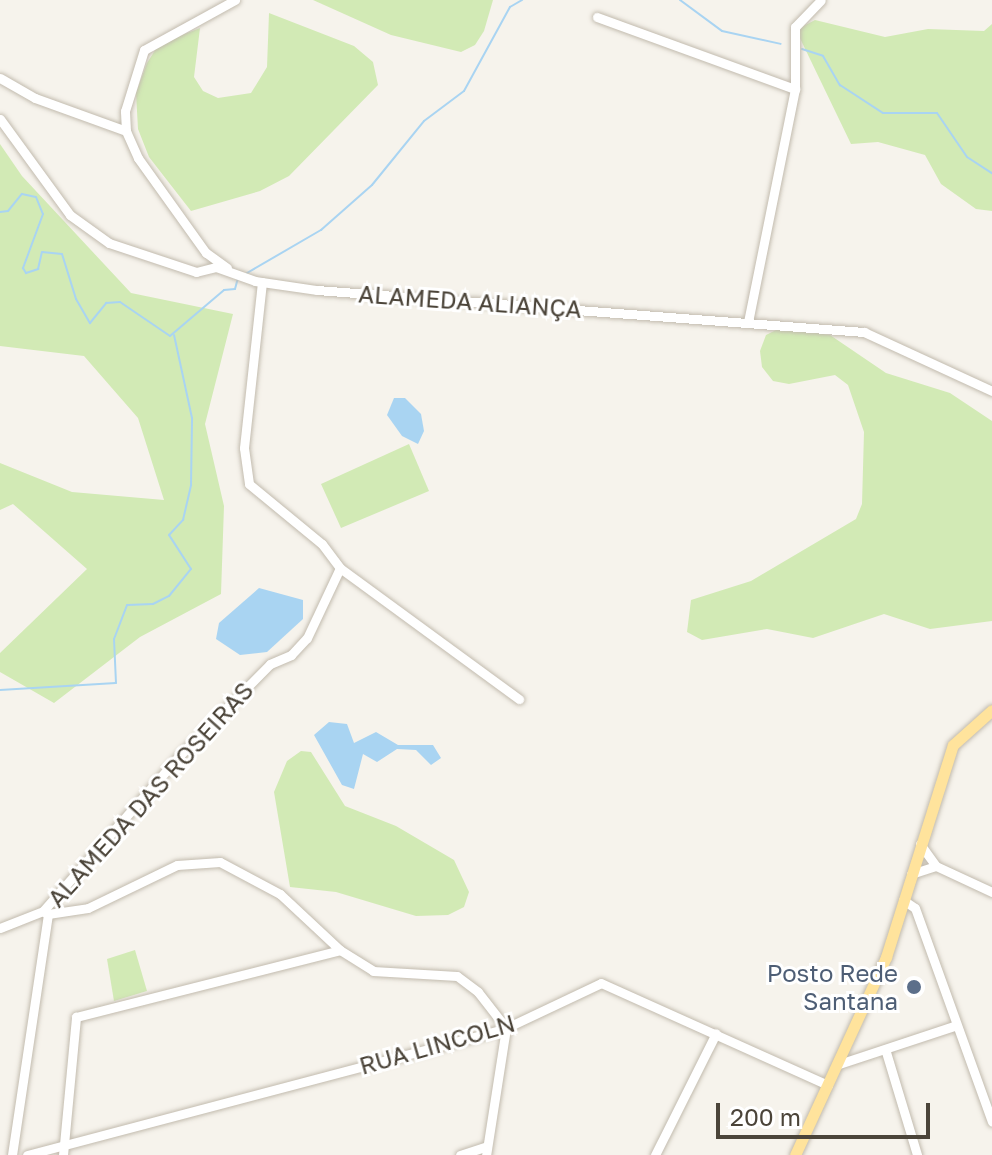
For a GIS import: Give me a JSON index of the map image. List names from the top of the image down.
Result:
{
  "streets": {
    "street": ["ALAMEDA ALIANÇA", "ALAMEDA DAS ROSEIRAS", "RUA LINCOLN"]
  },
  "places": ["Posto Rede Santana"],
  "scale_bar": "200 m"
}
